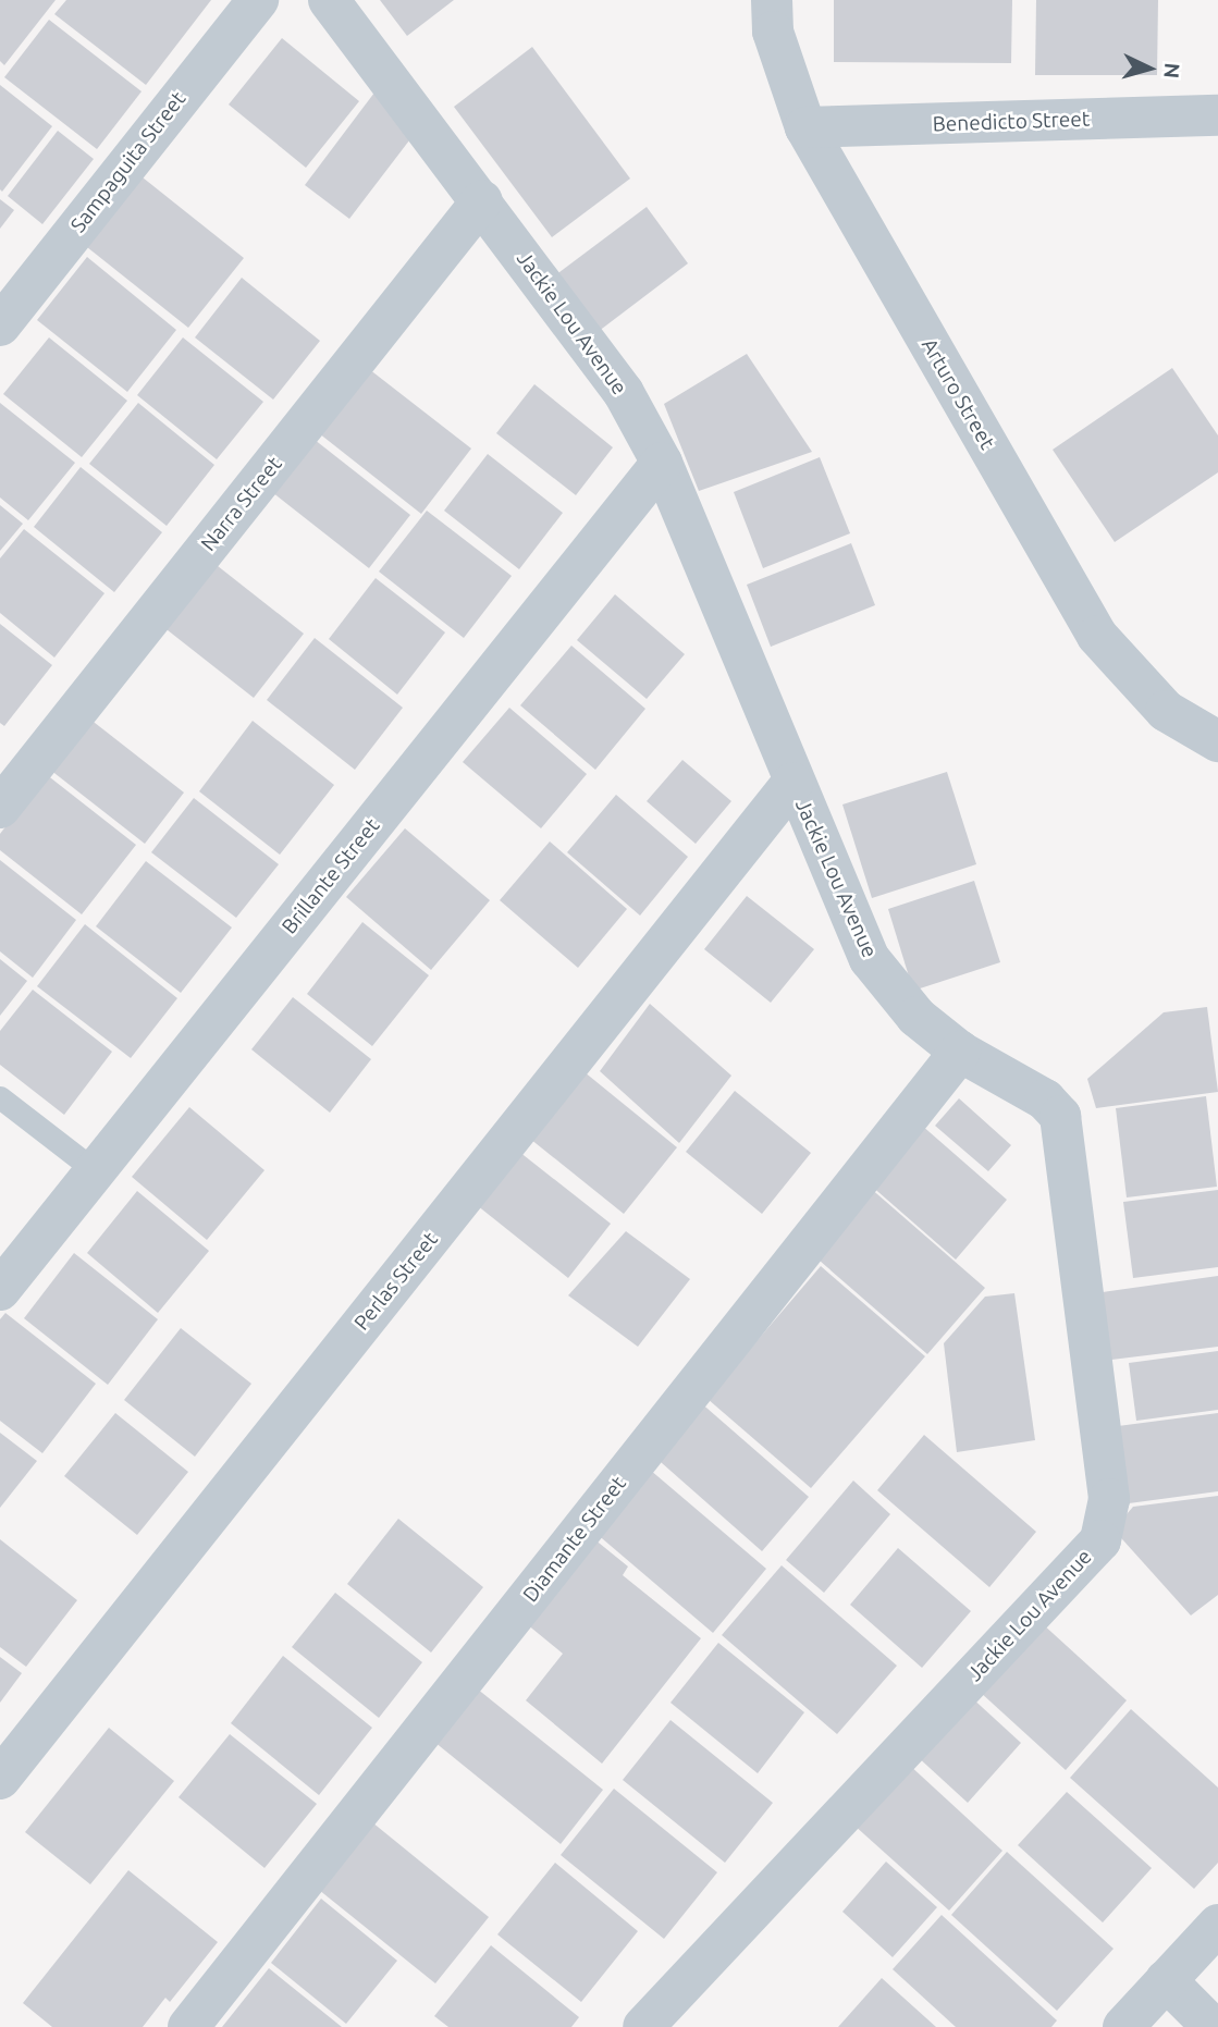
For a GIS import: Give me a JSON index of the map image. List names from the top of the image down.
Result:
{
  "streets": {
    "street": [
      "Benedicto Street",
      "Sampaguita Street",
      "Jackie Lou Avenue",
      "Arturo Street",
      "Narra Street",
      "Brillante Street",
      "Perlas Street",
      "Diamante Street"
    ]
  },
  "crossings": [
    ["Benedicto Street", "Arturo Street"],
    ["Jackie Lou Avenue", "Narra Street"],
    ["Jackie Lou Avenue", "Brillante Street"],
    ["Jackie Lou Avenue", "Perlas Street"],
    ["Jackie Lou Avenue", "Diamante Street"]
  ],
  "north": "right"
}
